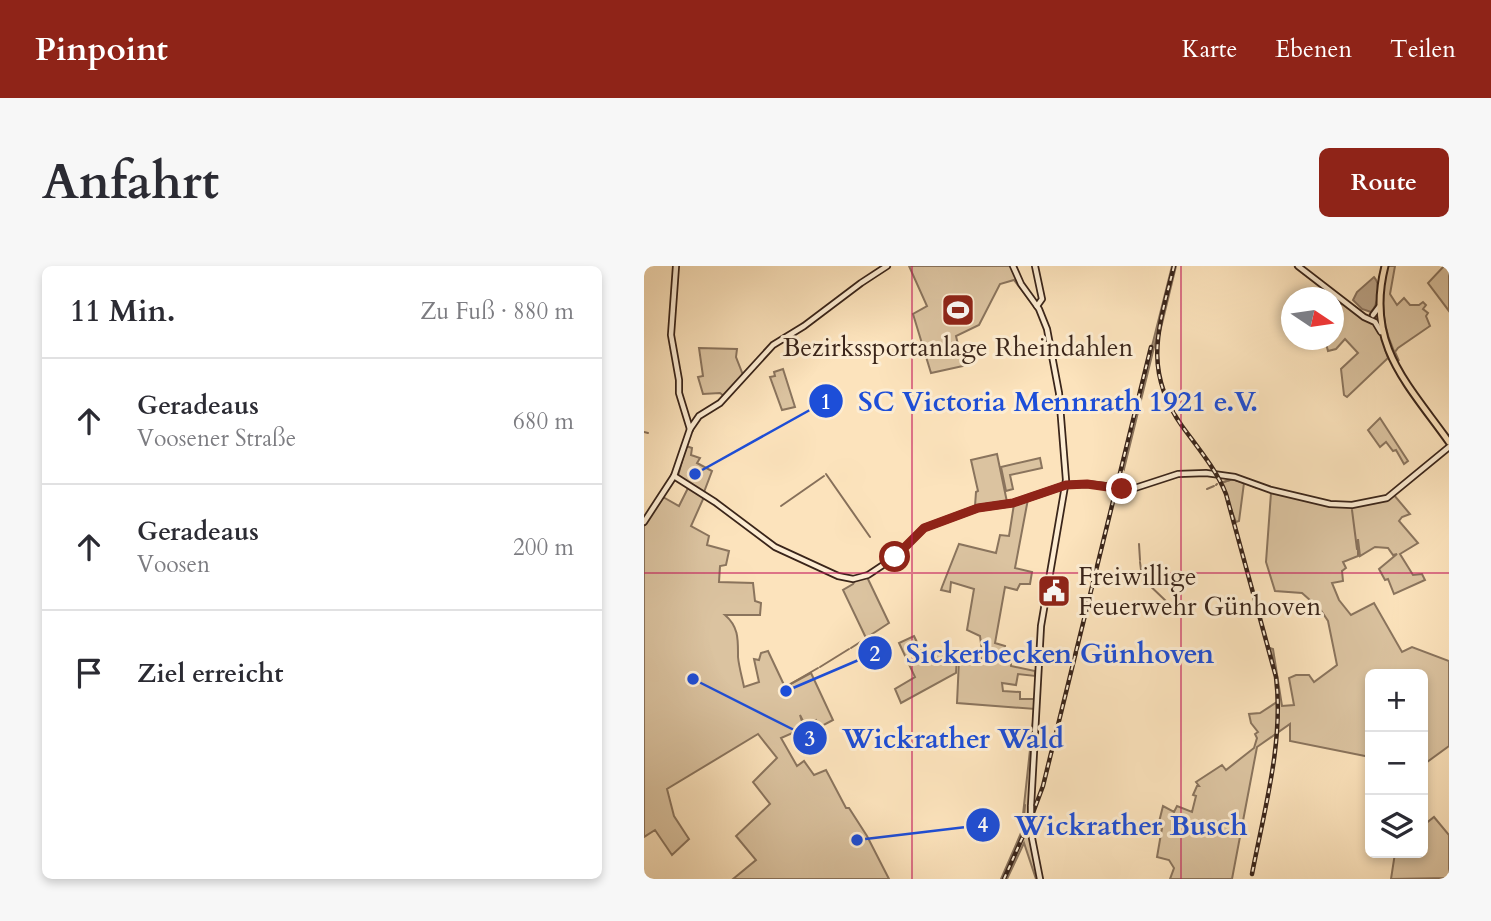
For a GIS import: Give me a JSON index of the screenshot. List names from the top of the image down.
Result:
{
  "places": {
    "sports": ["Bezirkssportanlage Rheindahlen"],
    "other": [
      "SC Victoria Mennrath 1921 e.V.",
      "Wickrather Wald",
      "Sickerbecken Günhoven",
      "Wickrather Busch"
    ],
    "public building": ["Freiwillige Feuerwehr Günhoven"]
  },
  "north": "right",
  "page": {
    "header": "Pinpoint",
    "nav": ["Karte", "Ebenen", "Teilen"],
    "buttons": "Route",
    "title": "Anfahrt",
    "heading": ["11 Min.", "Zu Fuß · 880 m"],
    "list": [
      ["Geradeaus", "Voosener Straße", "680 m"],
      ["Geradeaus", "Voosen", "200 m"],
      "Ziel erreicht"
    ],
    "map_buttons": ["+", "−"]
  }
}
